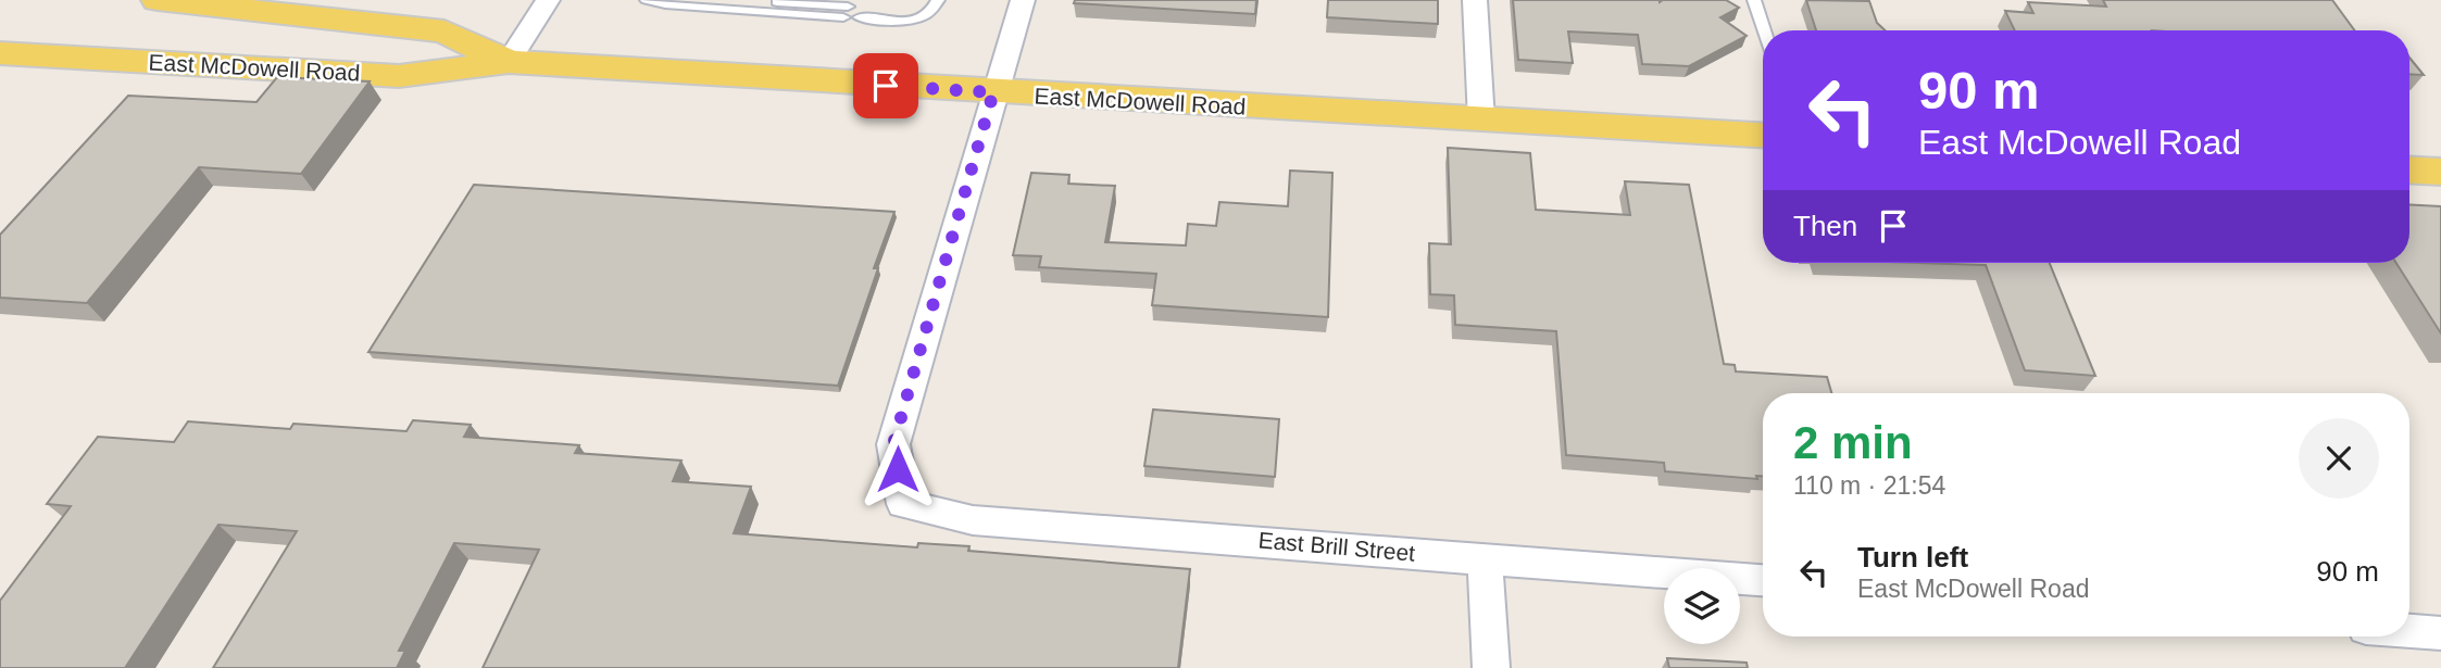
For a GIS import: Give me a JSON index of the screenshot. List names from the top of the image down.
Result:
{
  "streets": {
    "main road": ["East McDowell Road"],
    "street": ["East Brill Street"]
  },
  "crossings": [
    ["East McDowell Road", "East Brill Street"]
  ],
  "page": {
    "turn": ["90 m", "East McDowell Road"],
    "then": "Then",
    "heading": ["2 min", "110 m · 21:54"],
    "list": [
      {
        "name": "Turn left",
        "note": "East McDowell Road",
        "value": "90 m"
      }
    ]
  }
}
